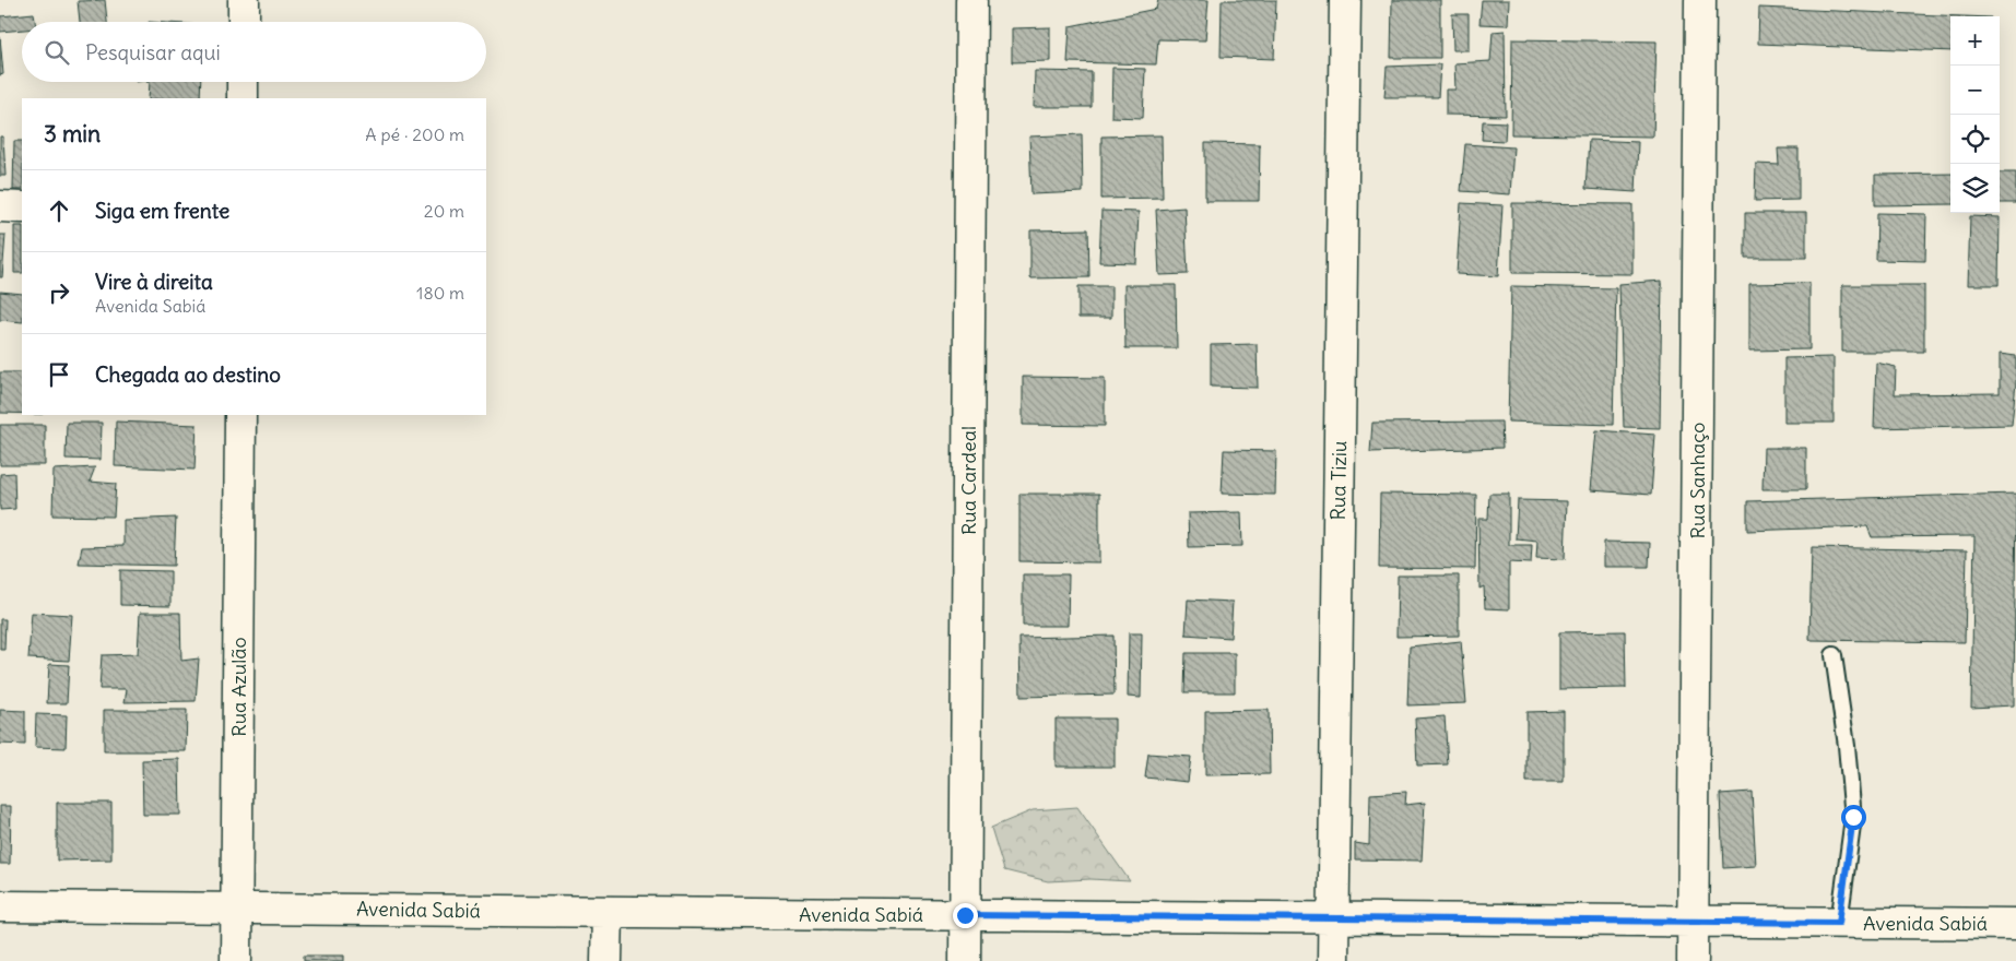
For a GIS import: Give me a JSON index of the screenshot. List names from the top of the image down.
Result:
{
  "streets": {
    "street": [
      "Rua Cardeal",
      "Rua Tiziu",
      "Rua Sanhaço",
      "Rua Azulão",
      "Avenida Sabiá"
    ]
  },
  "crossings": [
    ["Rua Cardeal", "Avenida Sabiá"],
    ["Rua Tiziu", "Avenida Sabiá"],
    ["Rua Sanhaço", "Avenida Sabiá"],
    ["Rua Azulão", "Avenida Sabiá"]
  ],
  "page": {
    "map_buttons": ["+", "−"],
    "search": "Pesquisar aqui",
    "heading": ["3 min", "A pé · 200 m"],
    "list": [
      ["Siga em frente", "20 m"],
      ["Vire à direita", "Avenida Sabiá", "180 m"],
      "Chegada ao destino"
    ]
  }
}
